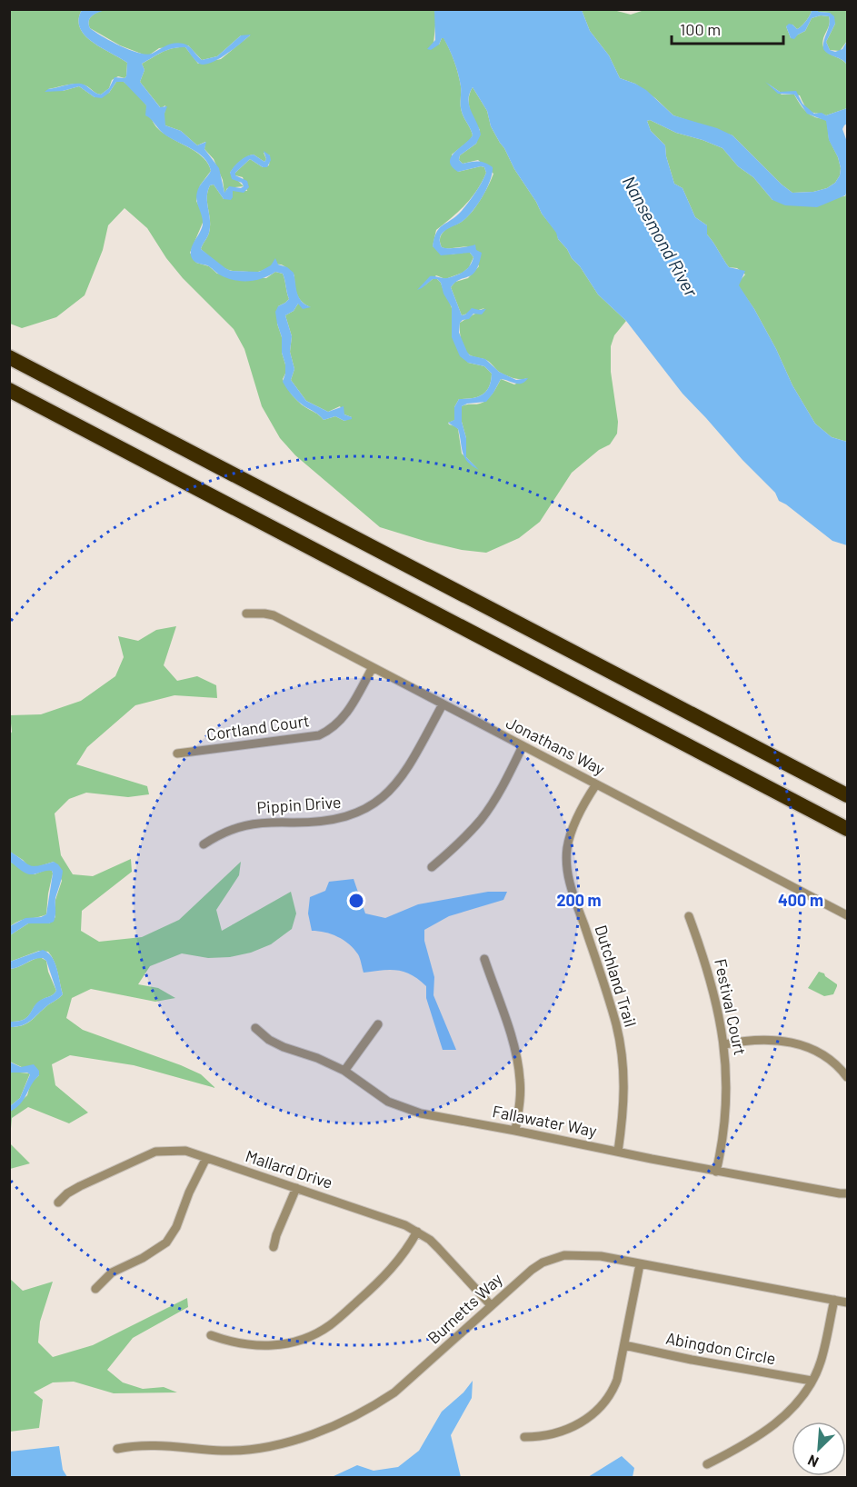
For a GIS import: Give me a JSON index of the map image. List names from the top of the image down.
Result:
{
  "streets": {
    "street": [
      "Cortland Court",
      "Jonathans Way",
      "Pippin Drive",
      "Dutchland Trail",
      "Festival Court",
      "Fallawater Way",
      "Mallard Drive",
      "Burnetts Way",
      "Abingdon Circle"
    ]
  },
  "crossings": [
    ["Cortland Court", "Jonathans Way"],
    ["Jonathans Way", "Pippin Drive"],
    ["Jonathans Way", "Dutchland Trail"],
    ["Dutchland Trail", "Fallawater Way"],
    ["Festival Court", "Fallawater Way"],
    ["Mallard Drive", "Burnetts Way"]
  ],
  "water": ["Nansemond River"],
  "scale_bar": "100 m",
  "north": "bottom left",
  "rings": ["200 m", "400 m"]
}
